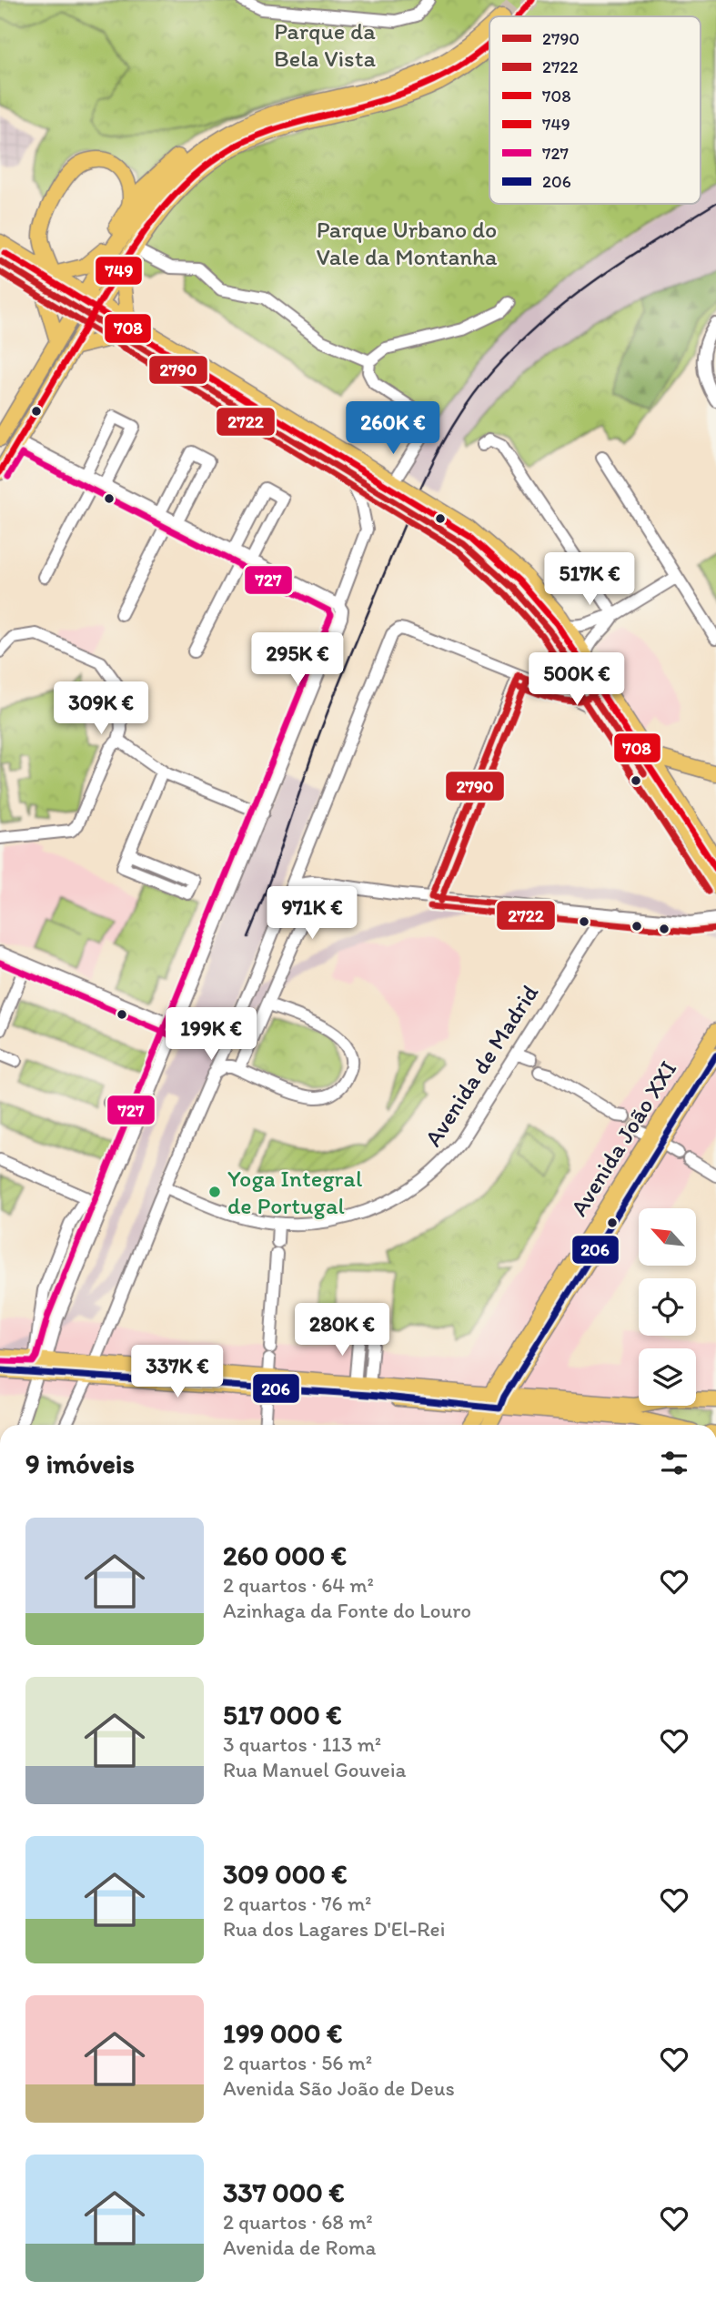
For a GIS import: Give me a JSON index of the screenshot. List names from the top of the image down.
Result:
{
  "streets": {
    "main road": ["Avenida João XXI"],
    "street": ["Avenida de Madrid"]
  },
  "parks": ["Parque da Bela Vista", "Parque Urbano do Vale da Montanha"],
  "places": ["Yoga Integral de Portugal"],
  "lines": [
    "transit line 749",
    "transit line 708",
    "transit line 2790",
    "transit line 2722",
    "transit line 727",
    "transit line 206"
  ],
  "legend": [
    "2790",
    "2722",
    "708",
    "749",
    "727",
    "206"
  ],
  "north": "top left",
  "page": {
    "price": [
      "260K €",
      "517K €",
      "295K €",
      "500K €",
      "309K €",
      "971K €",
      "199K €",
      "280K €",
      "337K €"
    ],
    "heading": "9 imóveis",
    "list": [
      {
        "name": "260 000 €",
        "note": "2 quartos · 64 m² · Azinhaga da Fonte do Louro"
      },
      {
        "name": "517 000 €",
        "note": "3 quartos · 113 m² · Rua Manuel Gouveia"
      },
      {
        "name": "309 000 €",
        "note": "2 quartos · 76 m² · Rua dos Lagares D'El-Rei"
      },
      {
        "name": "199 000 €",
        "note": "2 quartos · 56 m² · Avenida São João de Deus"
      },
      {
        "name": "337 000 €",
        "note": "2 quartos · 68 m² · Avenida de Roma"
      }
    ]
  }
}
